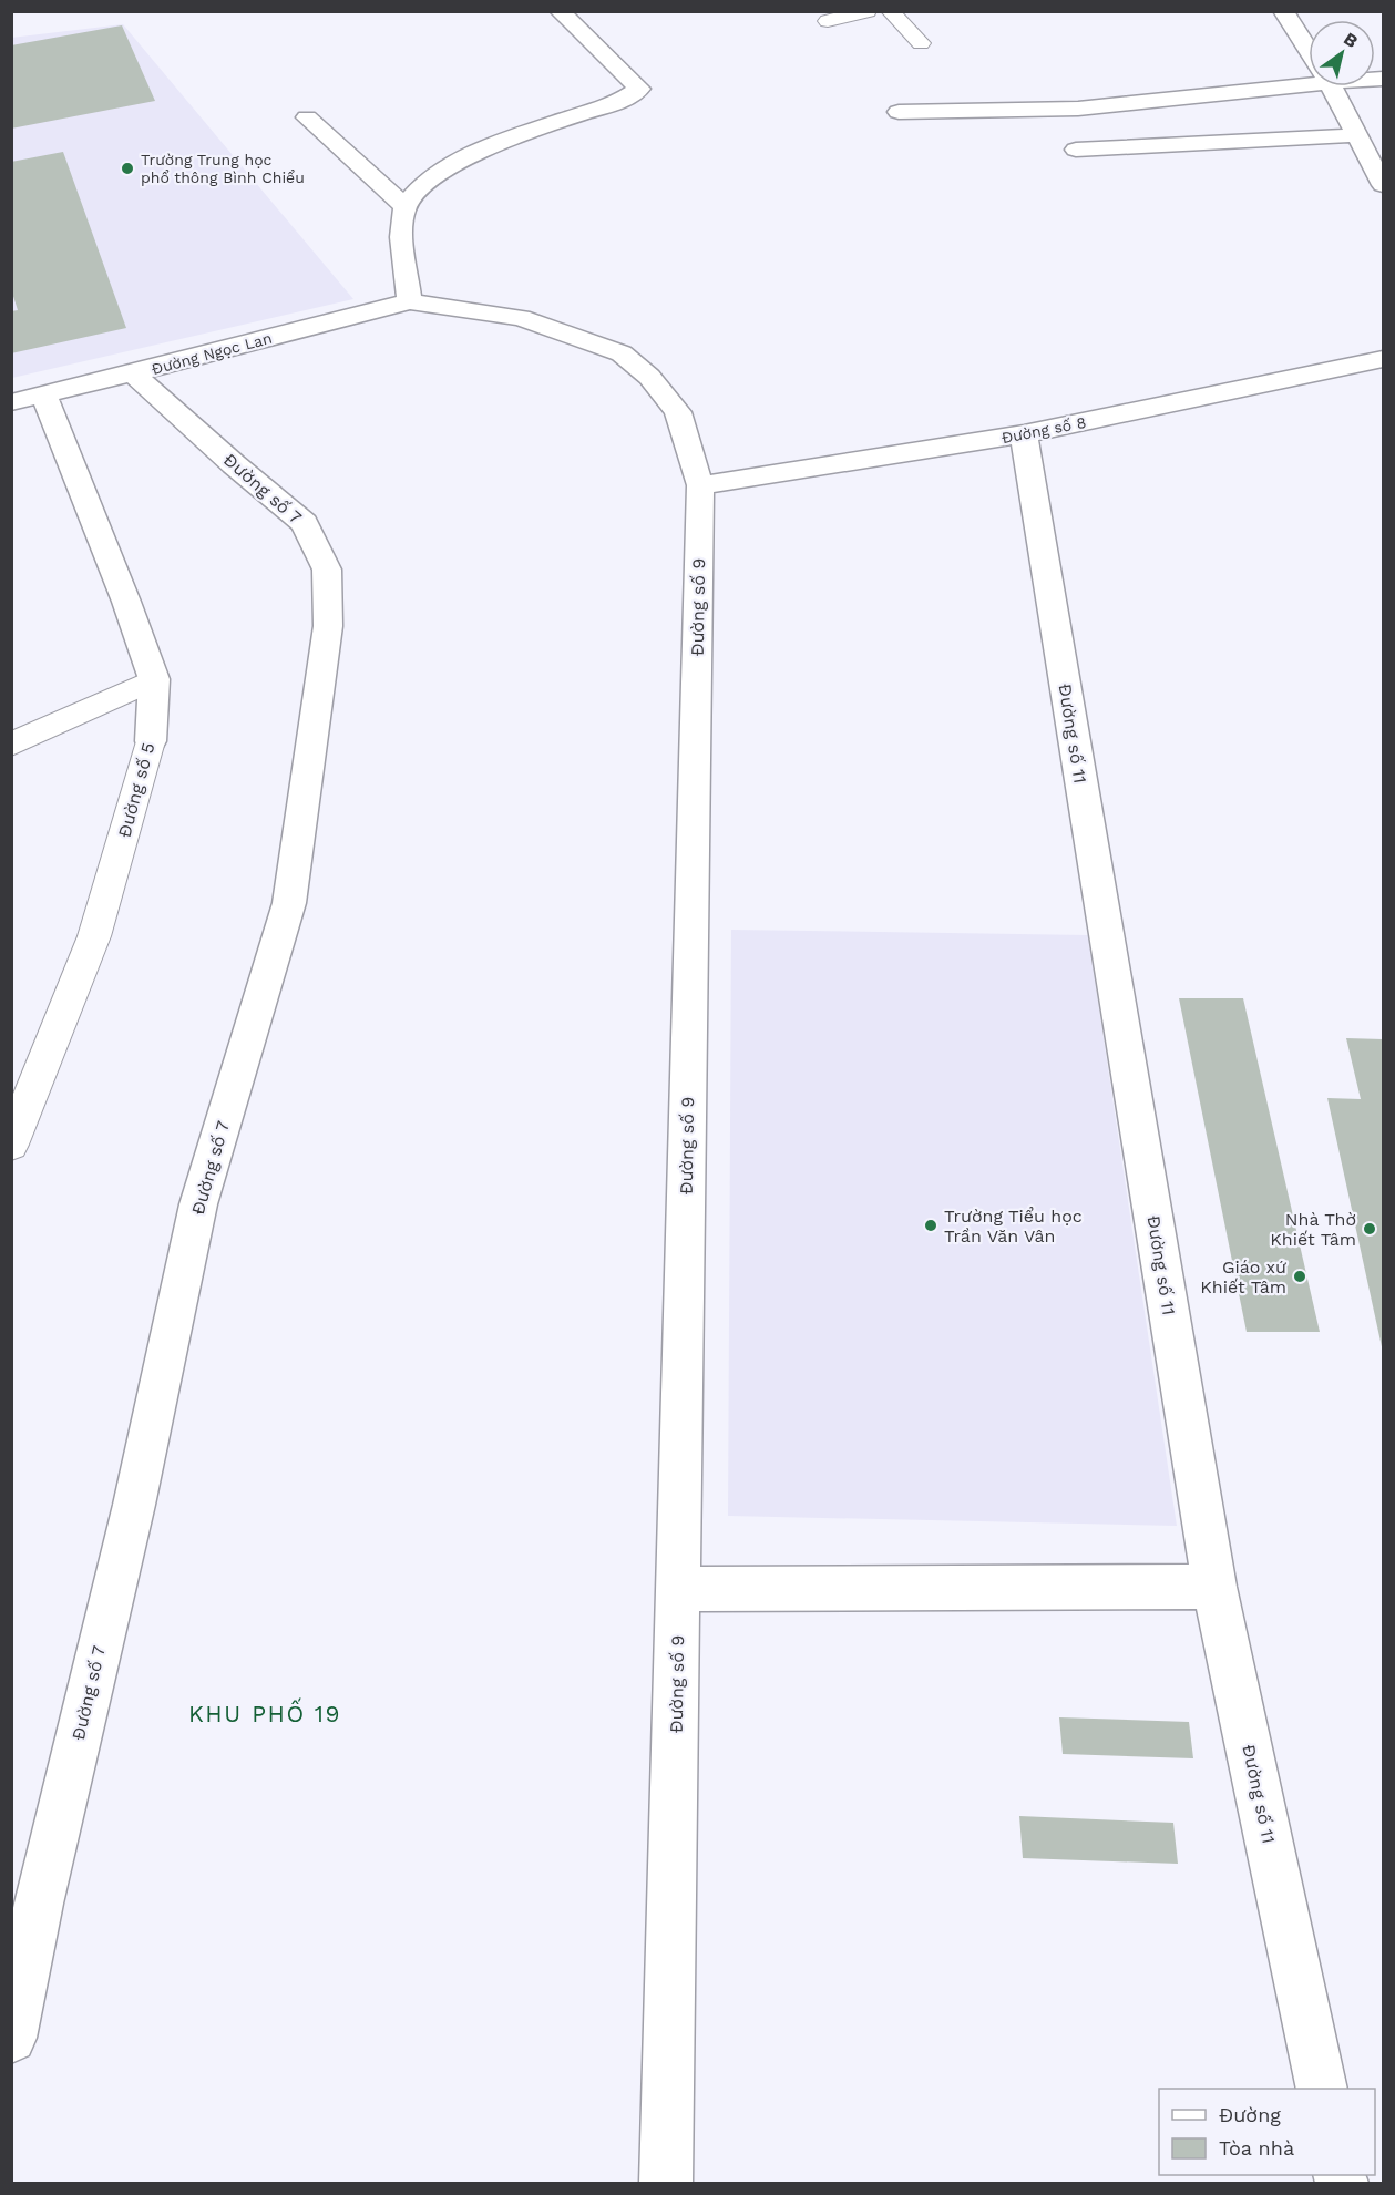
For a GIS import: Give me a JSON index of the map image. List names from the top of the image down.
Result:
{
  "streets": {
    "street": [
      "Đường Ngọc Lan",
      "Đường số 8",
      "Đường số 7",
      "Đường số 9",
      "Đường số 11",
      "Đường số 5"
    ]
  },
  "crossings": [
    ["Đường Ngọc Lan", "Đường số 7"],
    ["Đường Ngọc Lan", "Đường số 9"],
    ["Đường Ngọc Lan", "Đường số 5"],
    ["Đường số 8", "Đường số 9"],
    ["Đường số 8", "Đường số 11"]
  ],
  "districts": ["KHU PHỐ 19"],
  "places": [
    "Trường Trung học phổ thông Bình Chiểu",
    "Trường Tiểu học Trần Văn Vân",
    "Nhà Thờ Khiết Tâm",
    "Giáo xứ Khiết Tâm"
  ],
  "legend": ["Đường", "Tòa nhà"],
  "north": "top right"
}
